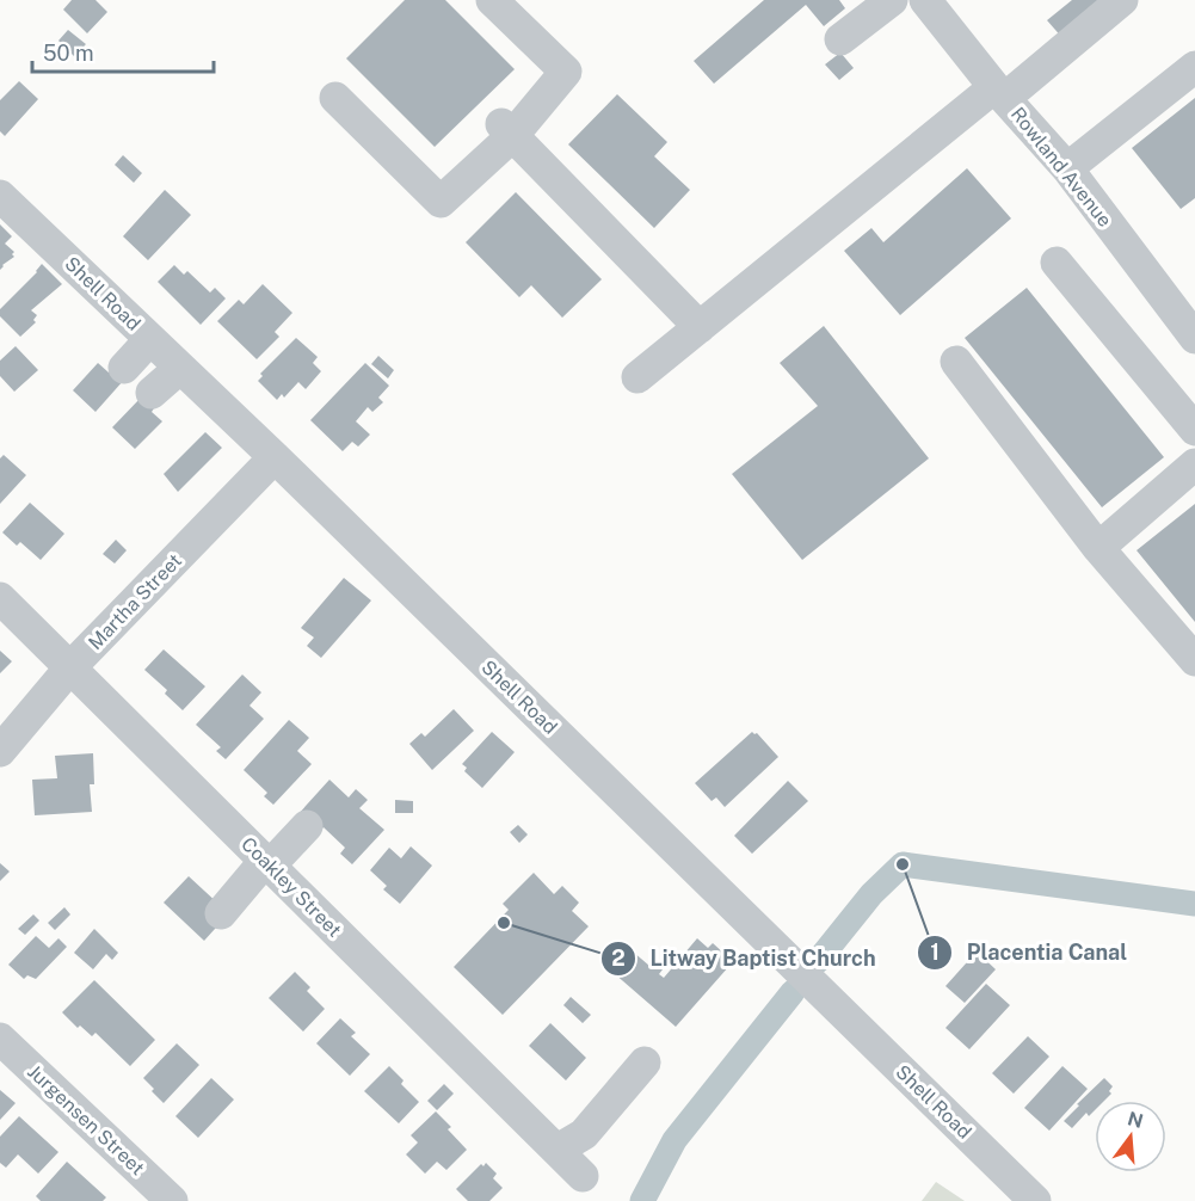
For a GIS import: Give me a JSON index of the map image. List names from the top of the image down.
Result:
{
  "streets": {
    "street": [
      "Rowland Avenue",
      "Shell Road",
      "Martha Street",
      "Coakley Street",
      "Jurgensen Street"
    ]
  },
  "crossings": [
    ["Shell Road", "Martha Street"],
    ["Martha Street", "Coakley Street"]
  ],
  "places": ["Placentia Canal", "Litway Baptist Church"],
  "scale_bar": "50 m",
  "north": "top"
}
